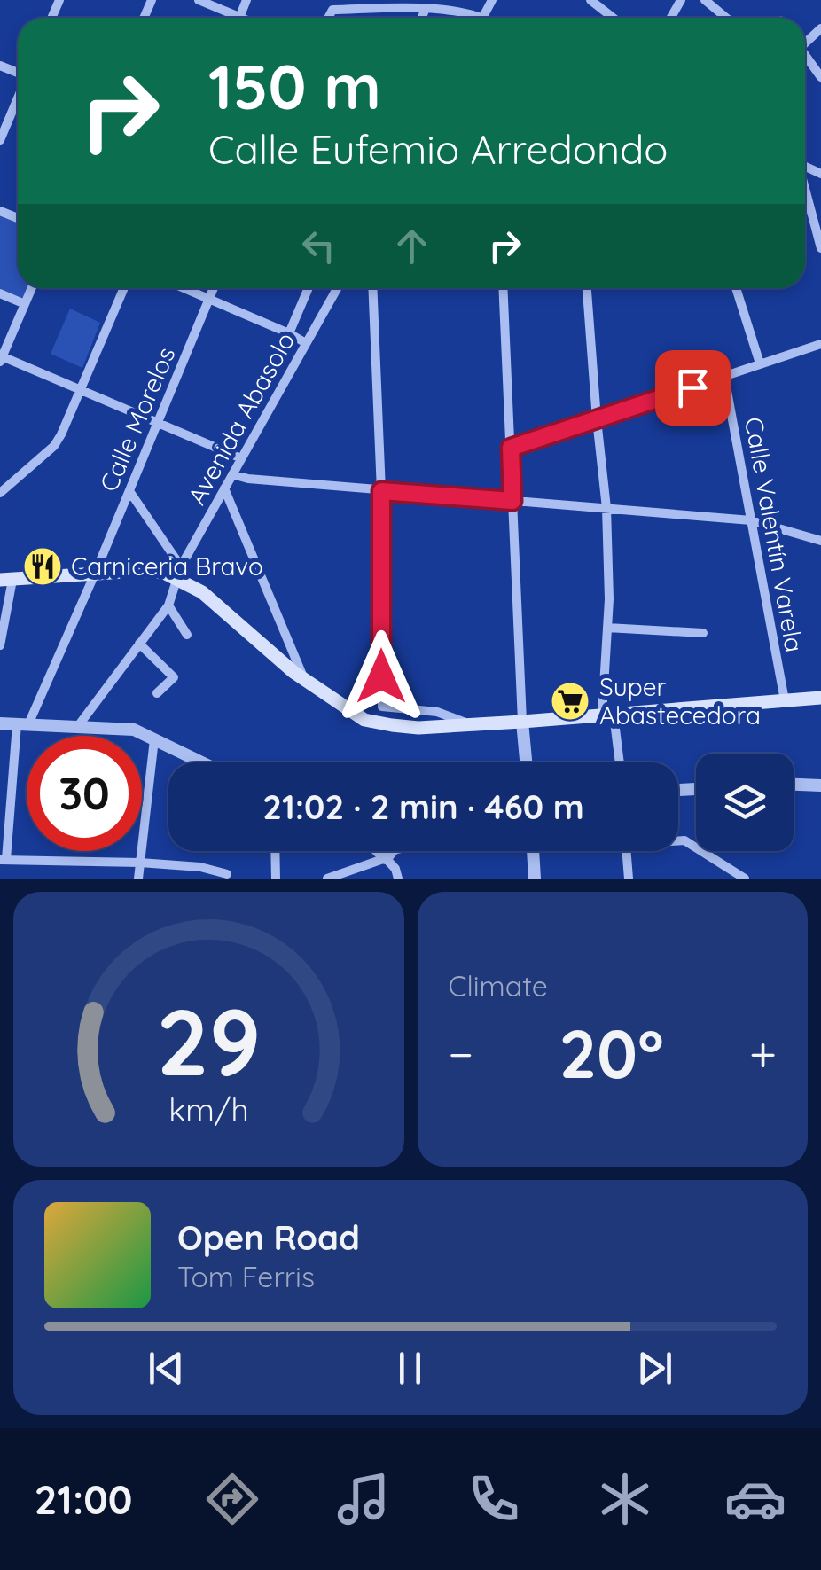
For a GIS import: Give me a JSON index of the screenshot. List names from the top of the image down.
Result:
{
  "streets": {
    "street": ["Avenida Abasolo", "Calle Morelos", "Calle Valentín Varela"]
  },
  "places": {
    "restaurant": ["Carniceria Bravo"],
    "supermarket": ["Super Abastecedora"]
  },
  "page": {
    "turn": ["150 m", "Calle Eufemio Arredondo"],
    "limit": "30",
    "trip": "21:02 · 2 min · 460 m",
    "tile": "Climate",
    "heat": ["−", "20°", "+"],
    "song": ["Open Road", "Tom Ferris"],
    "tabs": "21:00",
    "gauge": ["29", "km/h"]
  }
}
